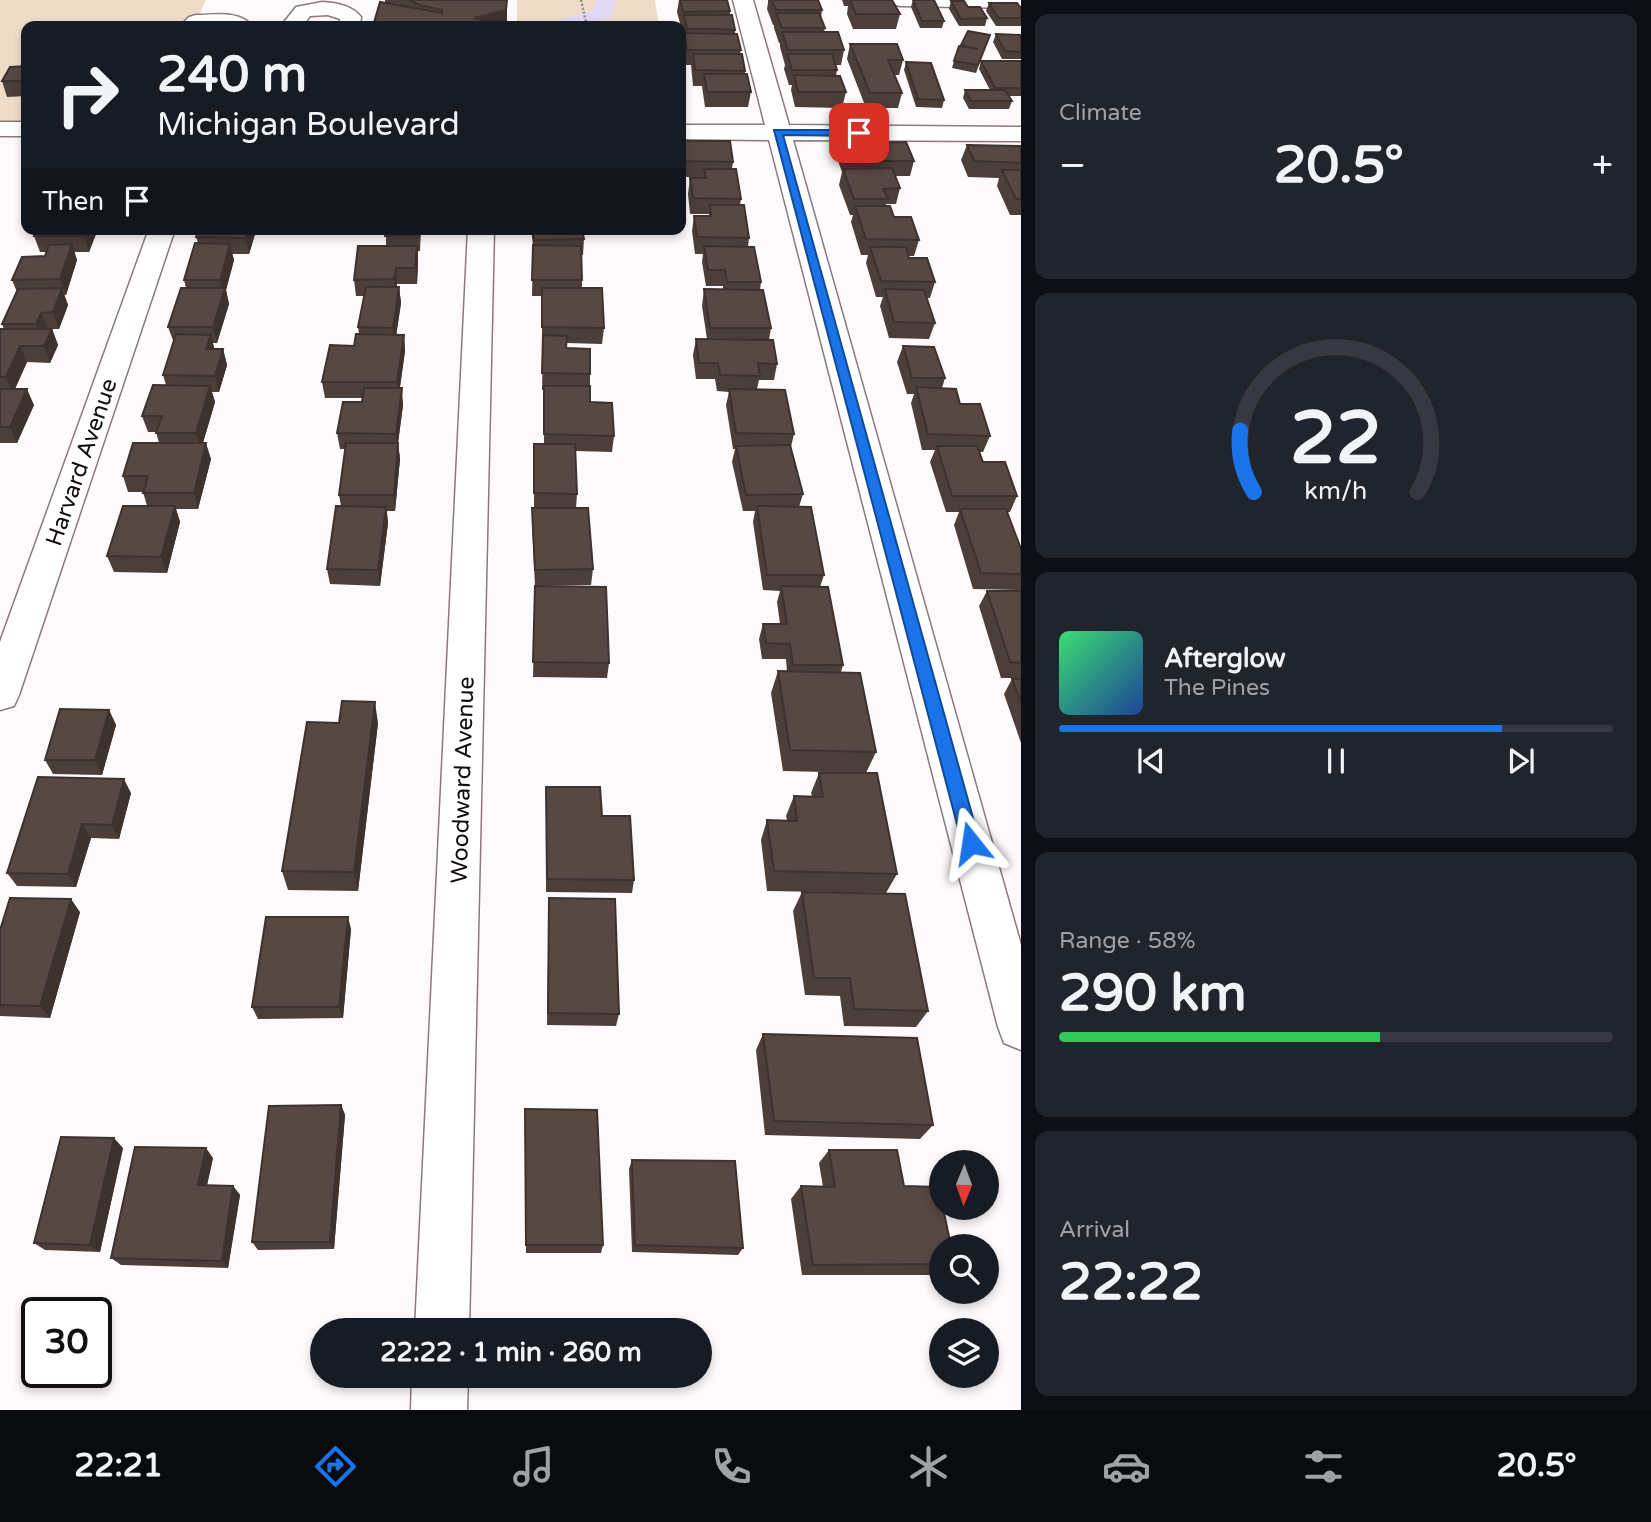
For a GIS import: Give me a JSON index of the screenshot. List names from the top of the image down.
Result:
{
  "streets": {
    "street": ["Harvard Avenue", "Woodward Avenue"]
  },
  "north": "bottom",
  "page": {
    "tile": [
      "Climate",
      ["Range · 58%", "290 km"],
      ["Arrival", "22:22"]
    ],
    "turn": ["240 m", "Michigan Boulevard"],
    "heat": ["−", "20.5°", "+"],
    "then": "Then",
    "song": ["Afterglow", "The Pines"],
    "limit": "30",
    "trip": "22:22 · 1 min · 260 m",
    "tabs": ["22:21", "20.5°"],
    "gauge": ["22", "km/h"]
  }
}
